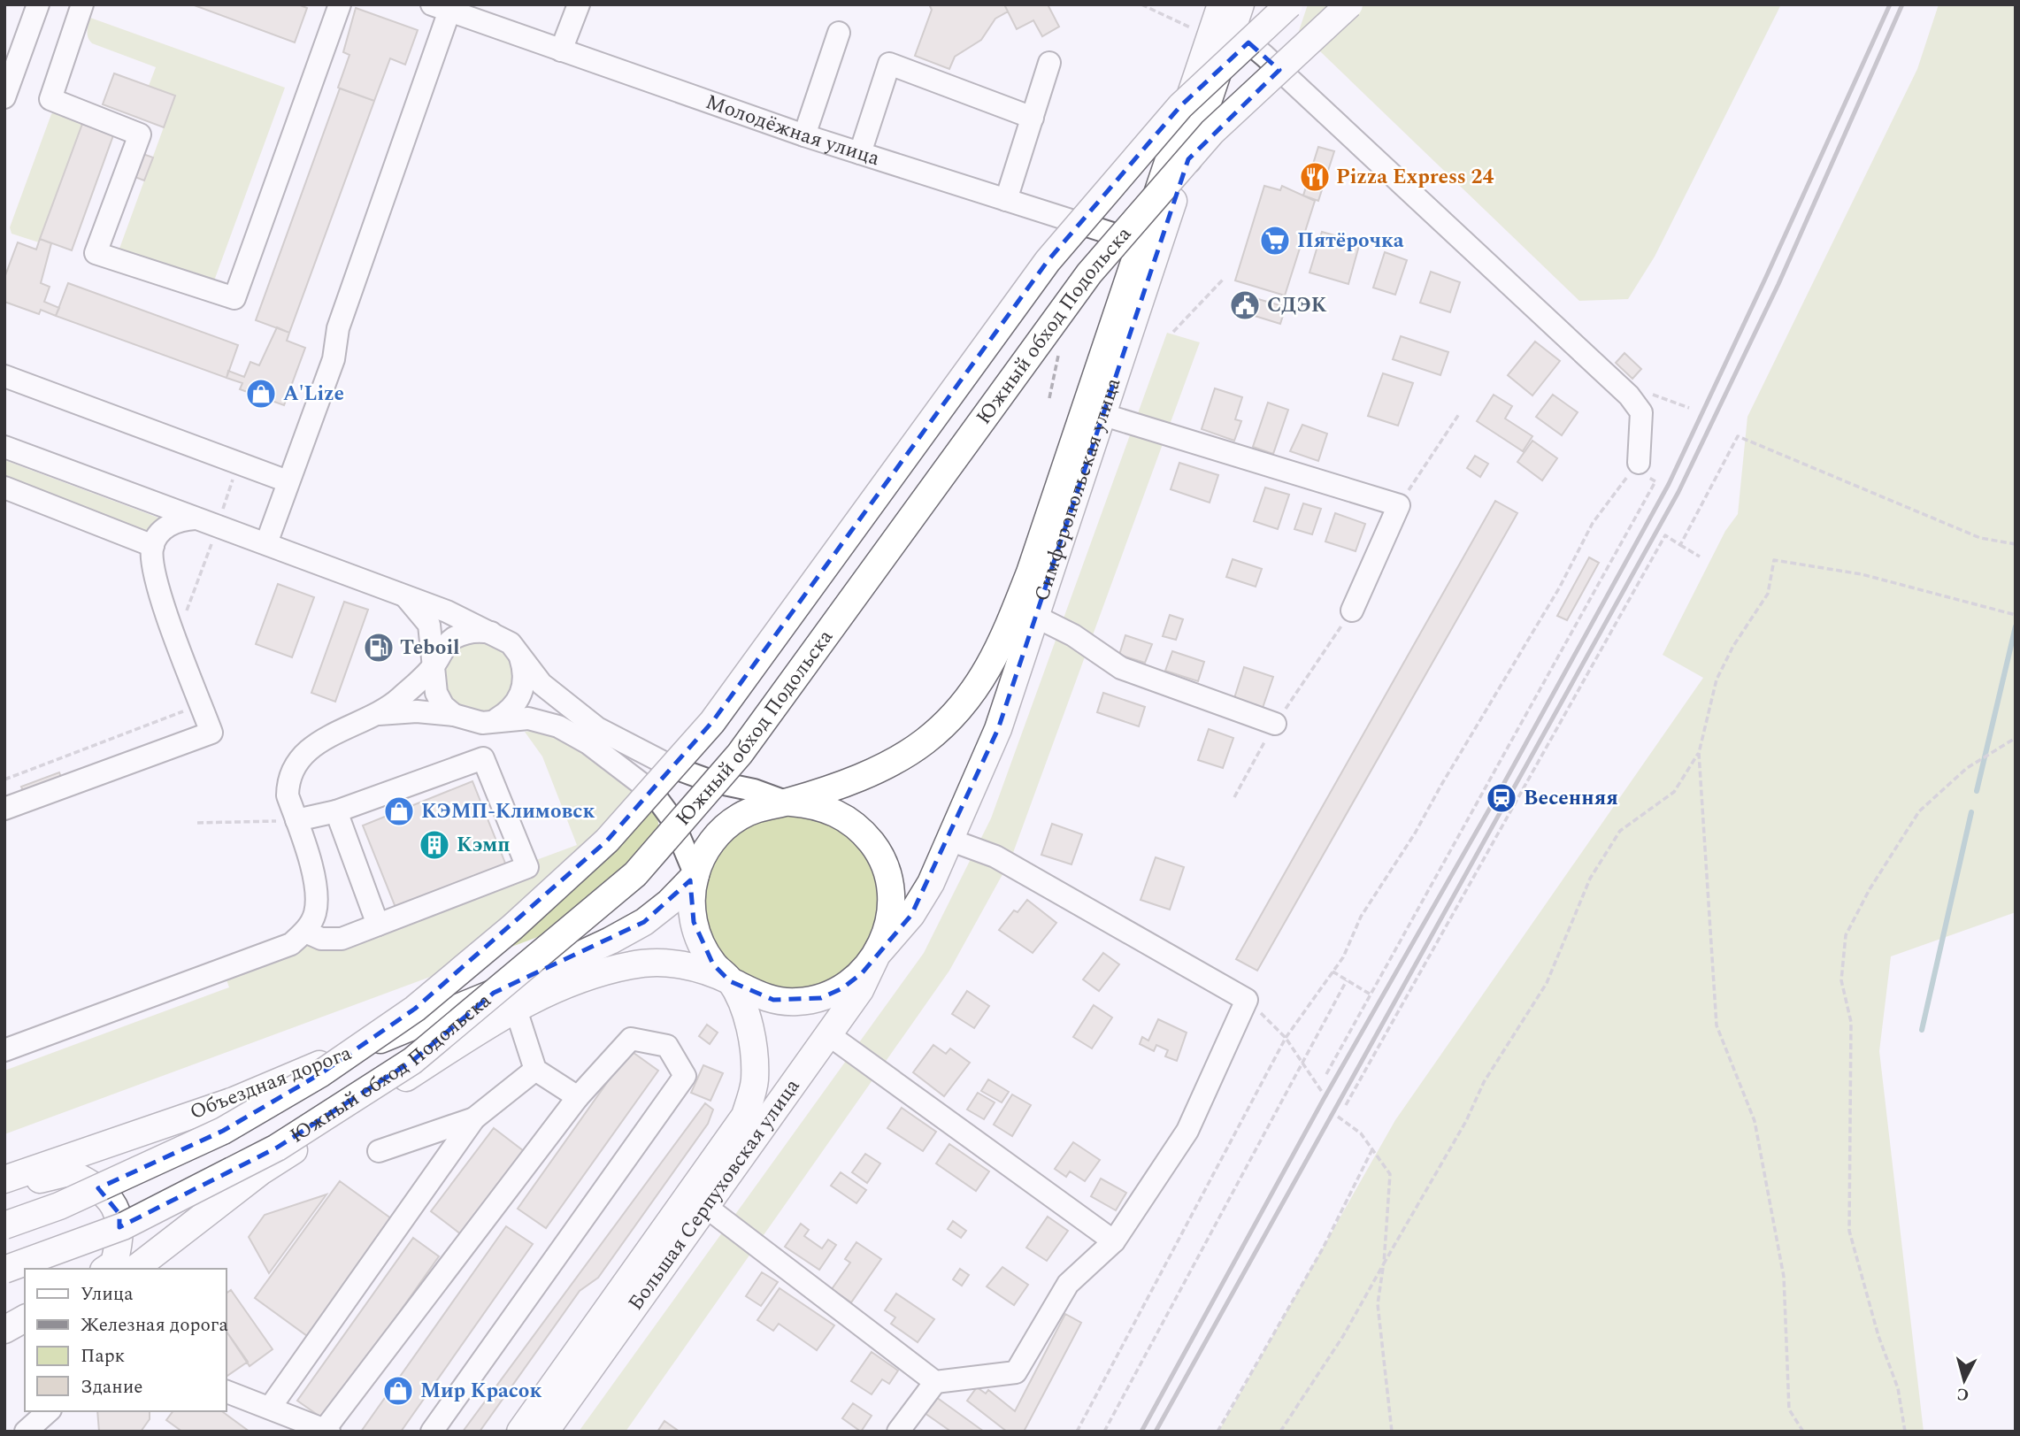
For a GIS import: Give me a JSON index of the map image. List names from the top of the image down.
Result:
{
  "streets": {
    "main road": [
      "Южный обход Подольска",
      "Симферопольская улица",
      "Объездная дорога",
      "Большая Серпуховская улица"
    ],
    "street": ["Молодёжная улица"]
  },
  "crossings": [
    ["Молодёжная улица", "Симферопольская улица"],
    ["Симферопольская улица", "Объездная дорога"],
    ["Симферопольская улица", "Большая Серпуховская улица"],
    ["Объездная дорога", "Большая Серпуховская улица"]
  ],
  "places": {
    "restaurant": ["Pizza Express 24"],
    "supermarket": ["Пятёрочка"],
    "public building": ["СДЭК"],
    "shop": ["A'Lize", "КЭМП-Климовск", "Мир Красок"],
    "fuel station": ["Teboil"],
    "station": ["Весенняя"],
    "building": ["Кэмп"]
  },
  "legend": [
    "Улица",
    "Железная дорога",
    "Парк",
    "Здание"
  ],
  "north": "bottom"
}
